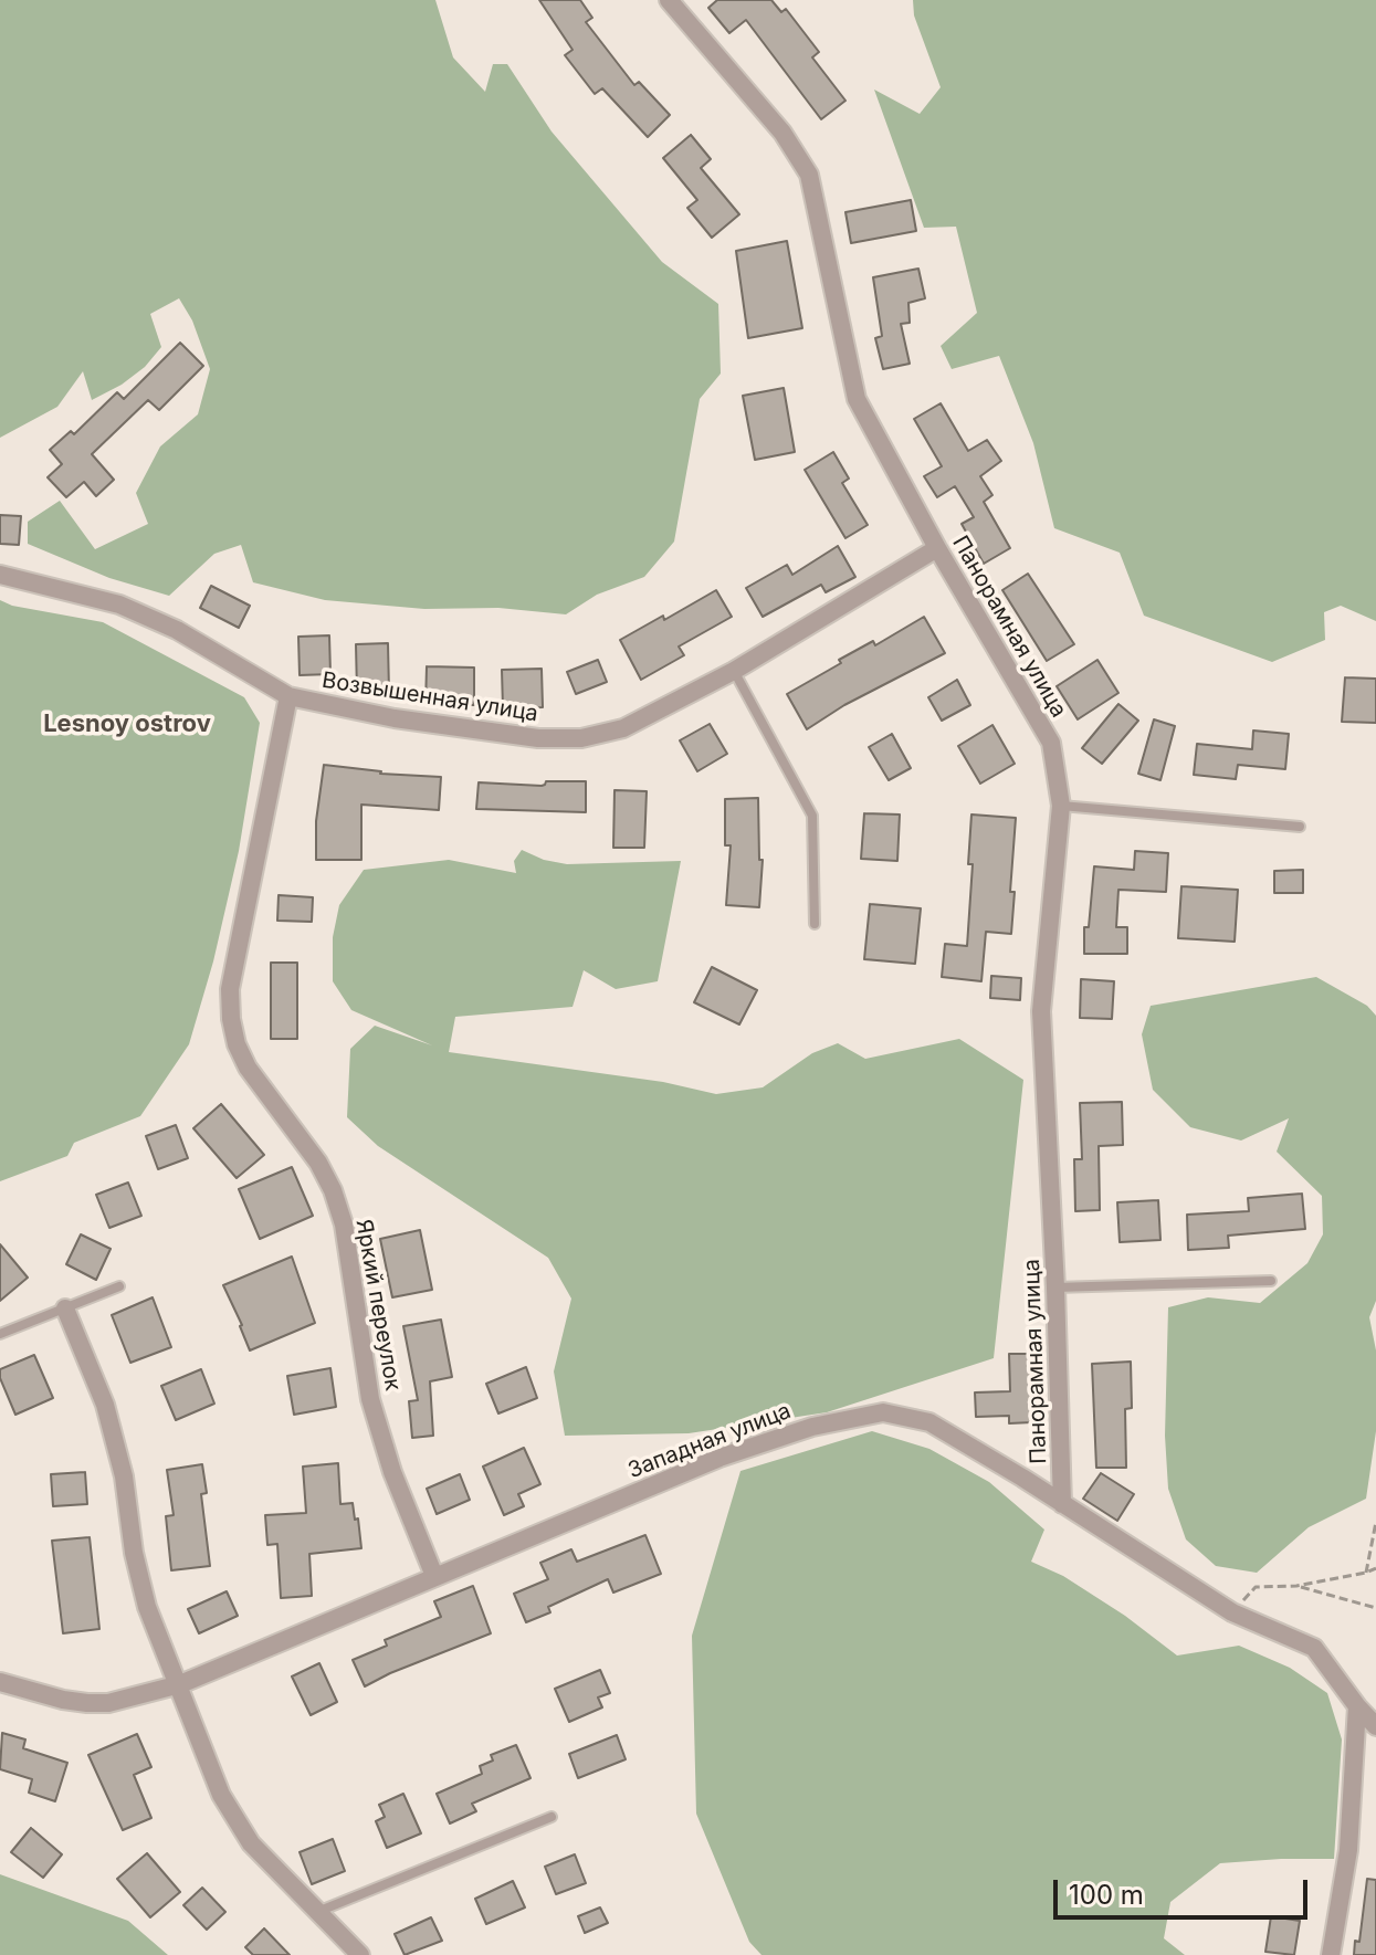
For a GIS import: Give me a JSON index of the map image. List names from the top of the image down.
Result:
{
  "streets": {
    "street": [
      "Панорамная улица",
      "Возвышенная улица",
      "Яркий переулок",
      "Западная улица"
    ]
  },
  "crossings": [
    ["Панорамная улица", "Возвышенная улица"],
    ["Панорамная улица", "Западная улица"],
    ["Возвышенная улица", "Яркий переулок"],
    ["Яркий переулок", "Западная улица"]
  ],
  "districts": ["Lesnoy ostrov"],
  "scale_bar": "100 m"
}
